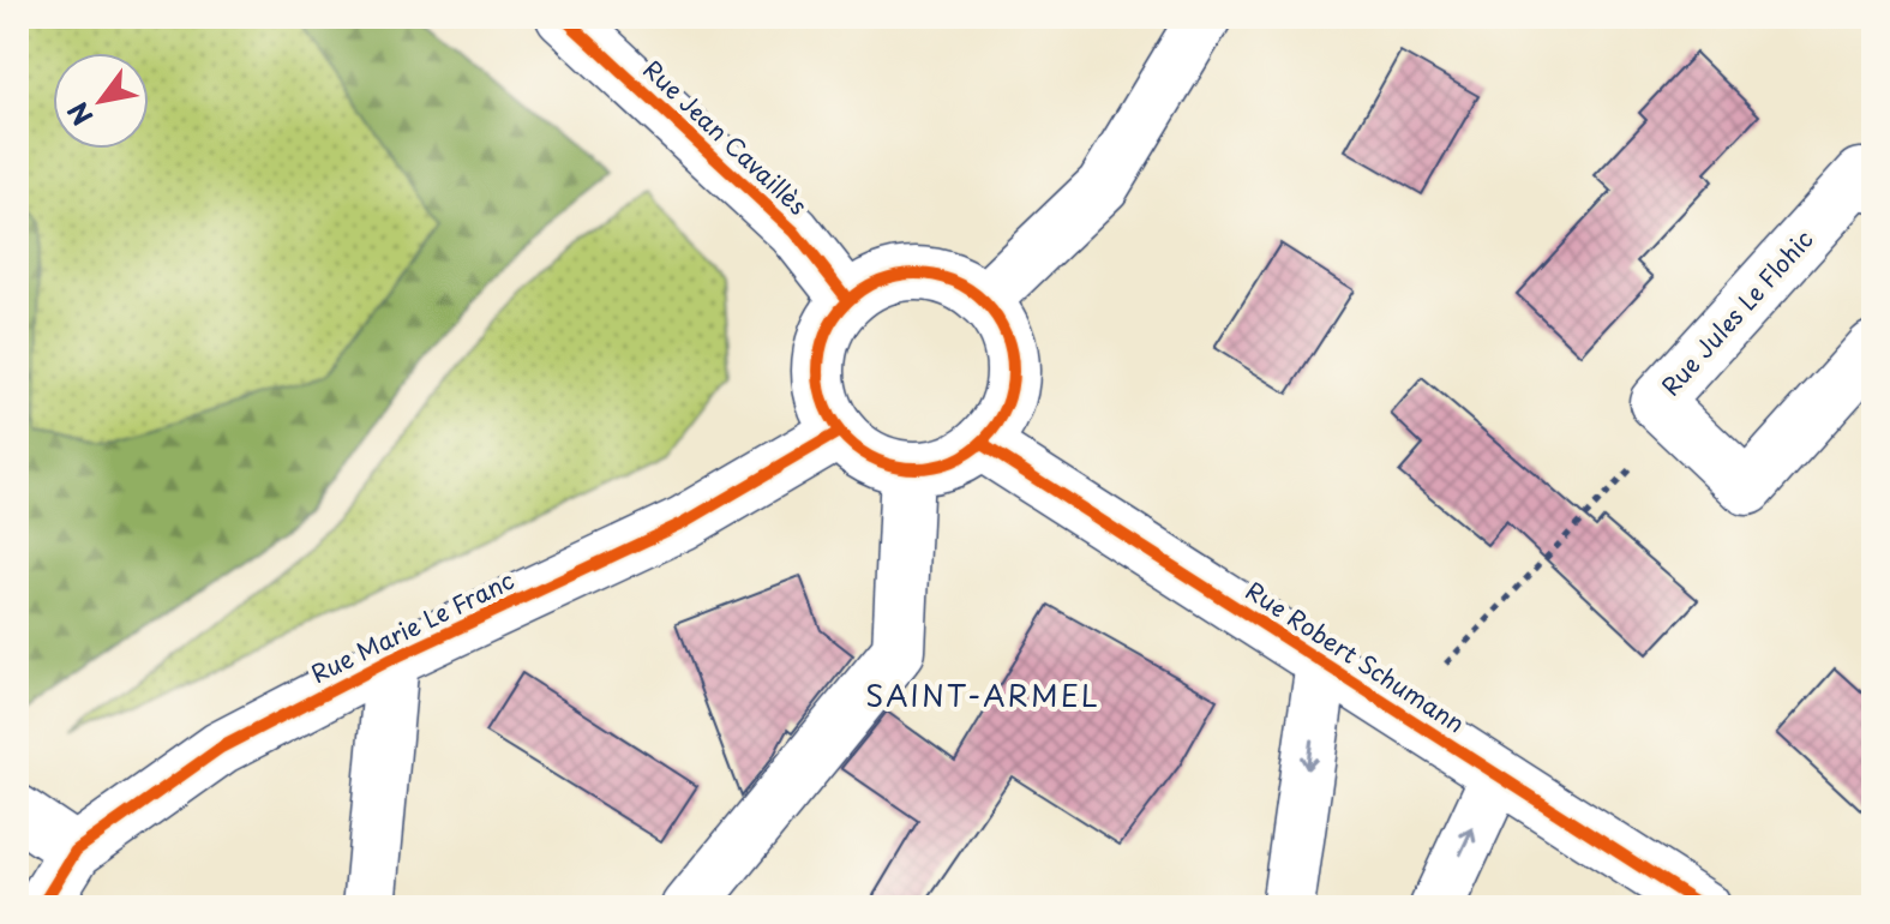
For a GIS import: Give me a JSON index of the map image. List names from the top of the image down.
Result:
{
  "streets": {
    "street": [
      "Rue Jean Cavaillès",
      "Rue Jules Le Flohic",
      "Rue Marie Le Franc",
      "Rue Robert Schumann"
    ]
  },
  "crossings": [
    ["Rue Jean Cavaillès", "Rue Marie Le Franc"],
    ["Rue Jean Cavaillès", "Rue Robert Schumann"],
    ["Rue Marie Le Franc", "Rue Robert Schumann"]
  ],
  "districts": ["SAINT-ARMEL"],
  "north": "bottom left"
}
